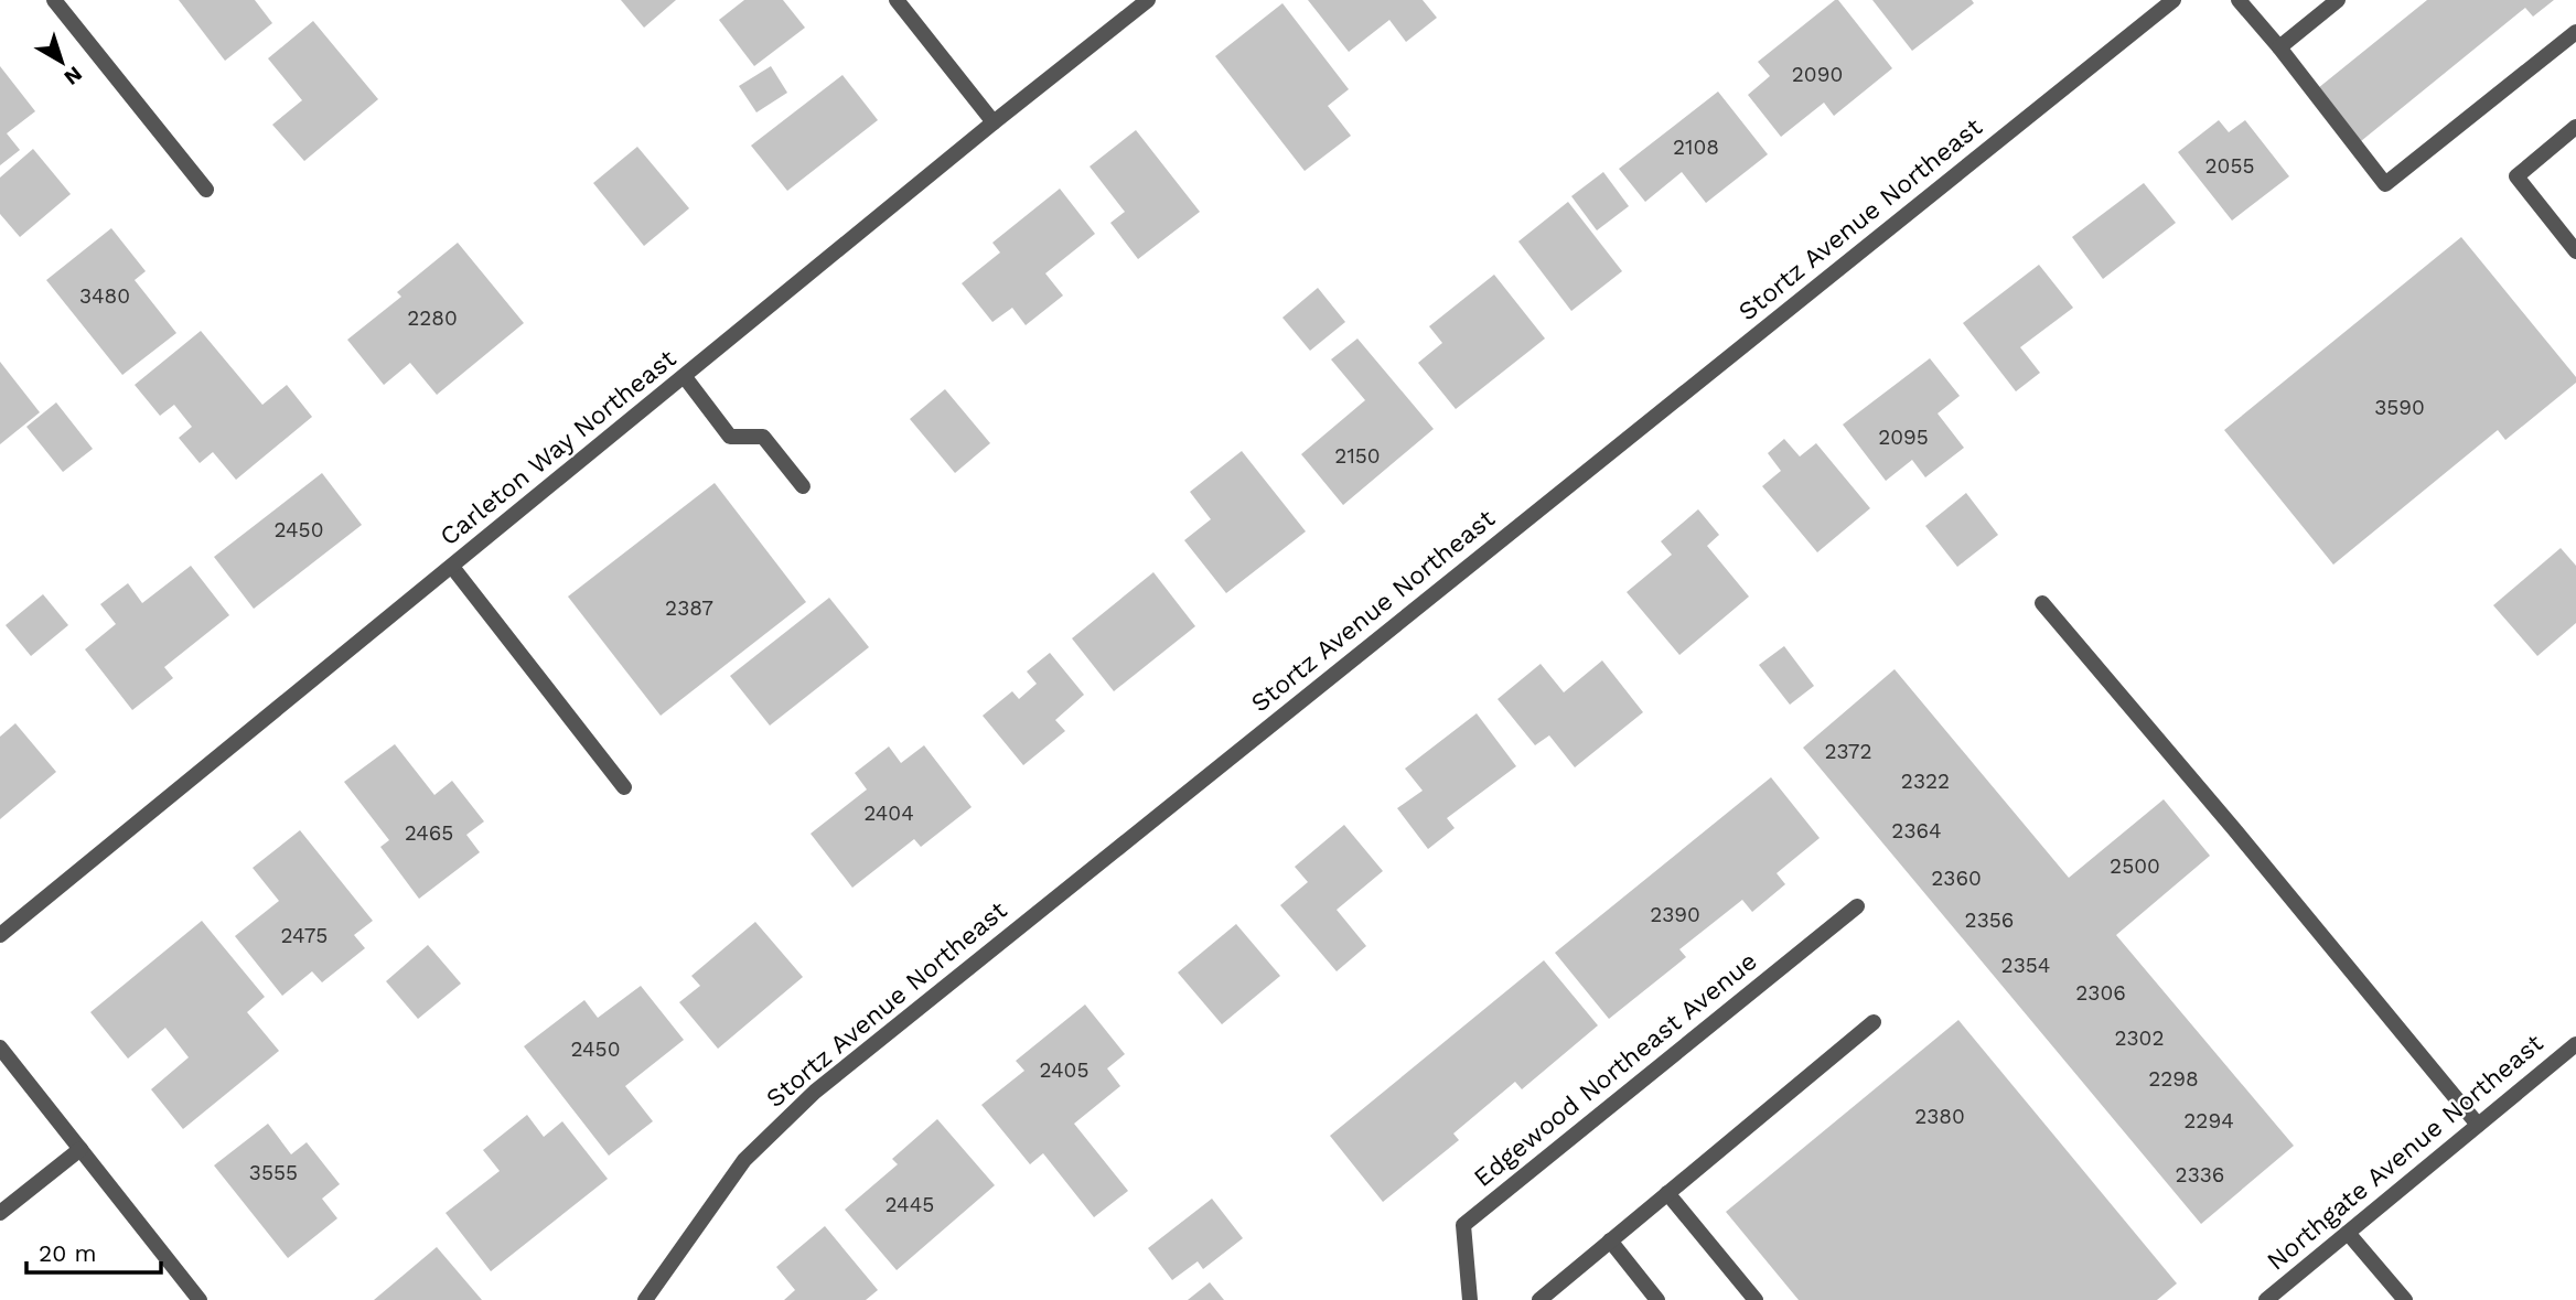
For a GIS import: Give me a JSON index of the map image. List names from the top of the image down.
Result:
{
  "streets": {
    "street": [
      "Stortz Avenue Northeast",
      "Carleton Way Northeast",
      "Edgewood Northeast Avenue",
      "Northgate Avenue Northeast"
    ]
  },
  "house_numbers": [
    "2090",
    "2108",
    "2055",
    "3480",
    "2280",
    "3590",
    "2095",
    "2150",
    "2450",
    "2387",
    "2372",
    "2322",
    "2404",
    "2364",
    "2465",
    "2500",
    "2360",
    "2390",
    "2356",
    "2475",
    "2354",
    "2306",
    "2302",
    "2450",
    "2405",
    "2298",
    "2380",
    "2294",
    "3555",
    "2336",
    "2445"
  ],
  "scale_bar": "20 m",
  "north": "bottom right"
}
